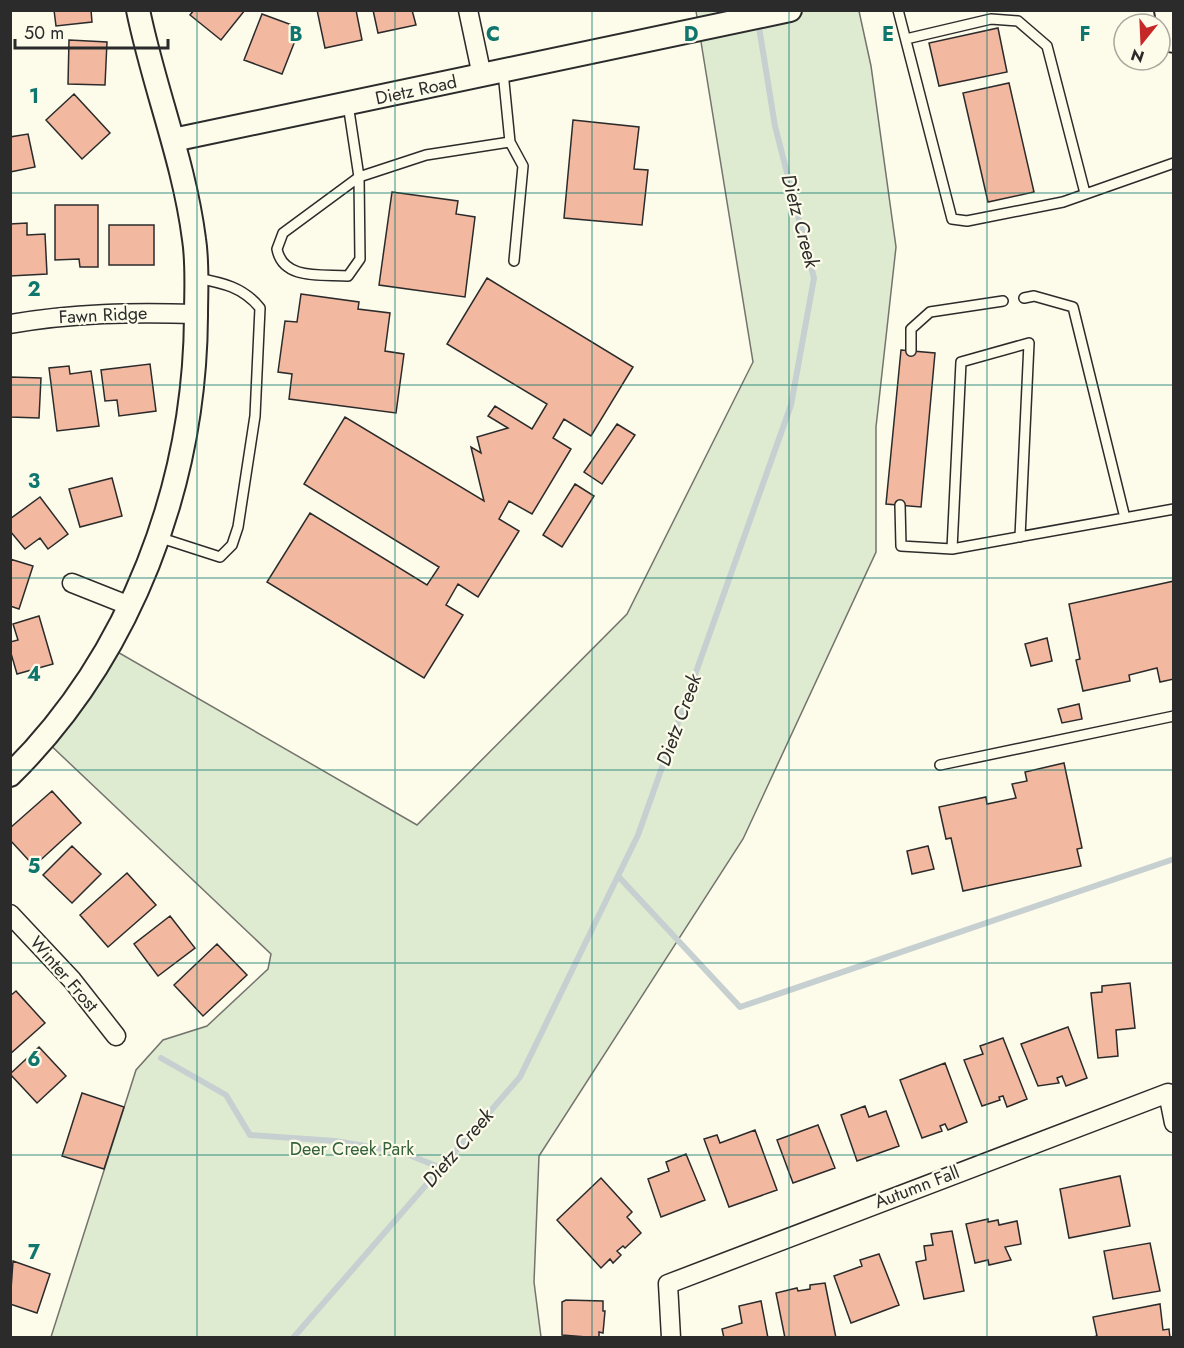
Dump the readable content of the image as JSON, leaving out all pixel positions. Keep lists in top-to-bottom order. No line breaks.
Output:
{"streets":{"street":["Dietz Road","Fawn Ridge","Winter Frost","Autumn Fall"]},"water":["Dietz Creek"],"parks":["Deer Creek Park"],"scale_bar":"50 m","north":"bottom","grid":{"columns":["B","C","D","E","F"],"rows":["1","2","3","4","5","6","7"]}}
